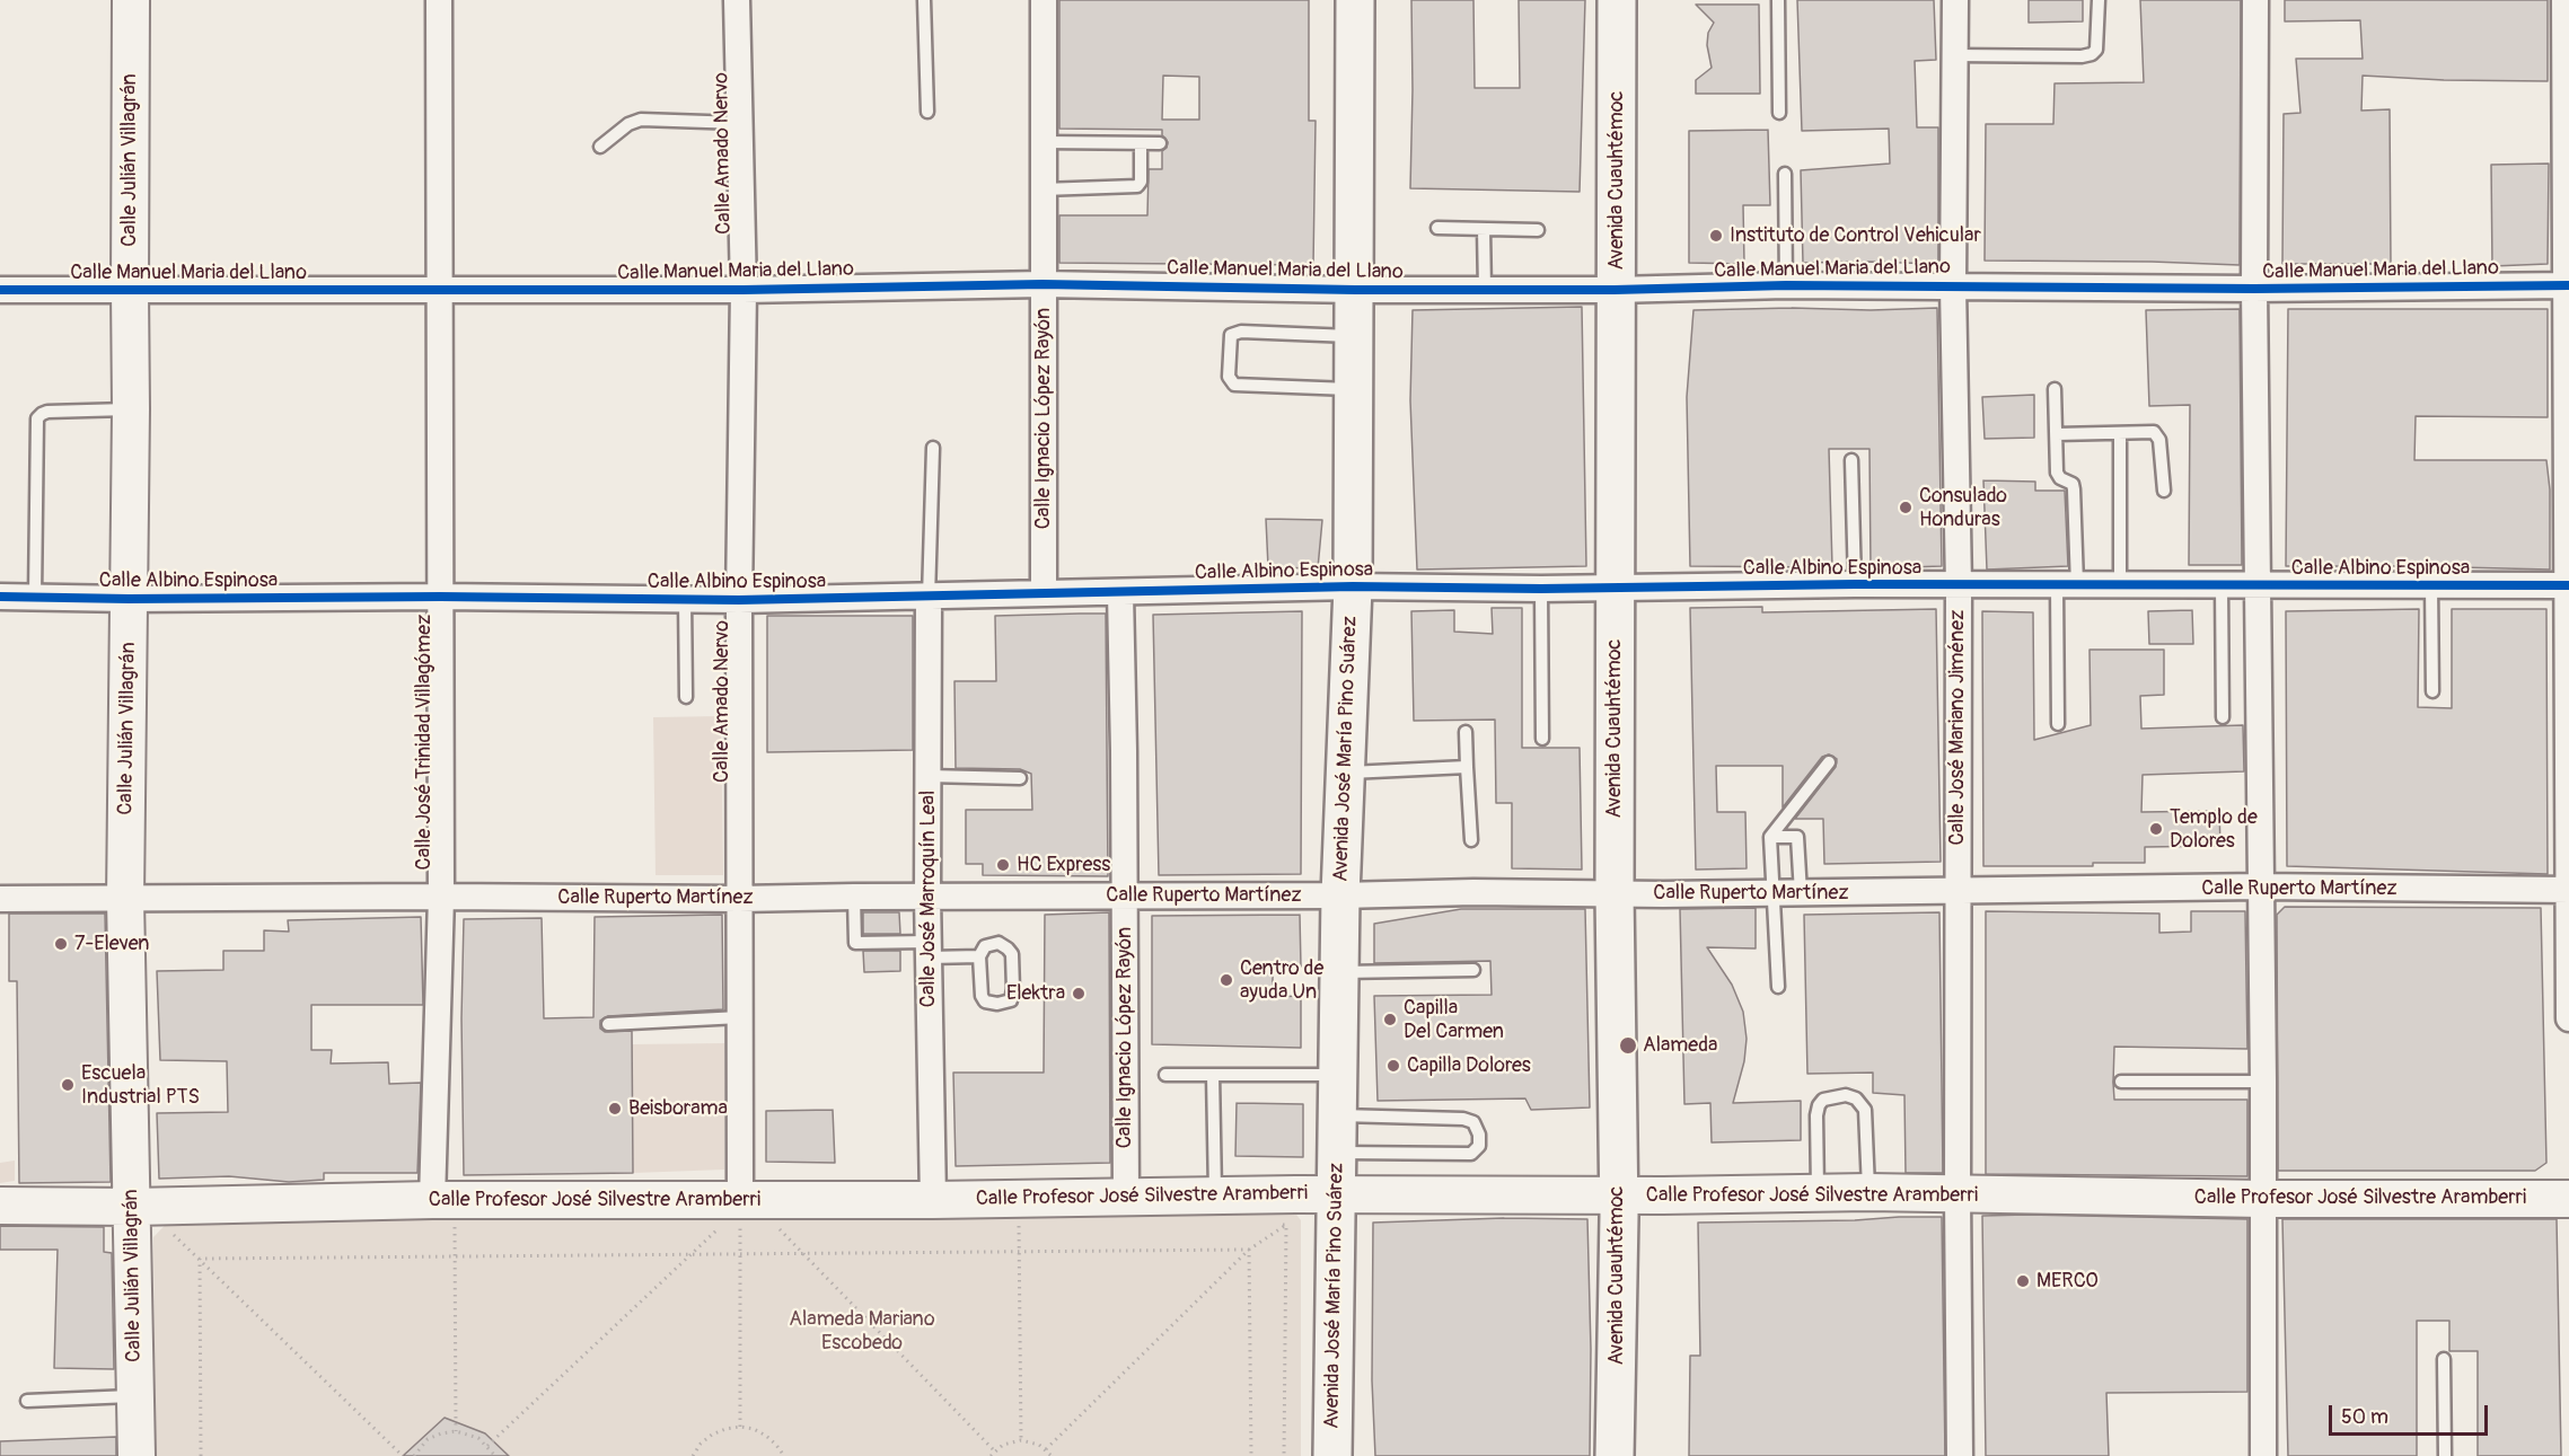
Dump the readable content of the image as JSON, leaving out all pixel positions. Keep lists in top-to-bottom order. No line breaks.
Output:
{"streets":{"highway":["Avenida Cuauhtémoc","Avenida José María Pino Suárez"],"main road":["Calle Julián Villagrán","Calle Profesor José Silvestre Aramberri"],"street":["Calle Amado Nervo","Calle Manuel Maria del Llano","Calle Ignacio López Rayón","Calle Albino Espinosa","Calle José Mariano Jiménez","Calle José Trinidad Villagómez","Calle Ruperto Martínez","Calle José Marroquín Leal"]},"crossings":[["Calle Amado Nervo","Calle Manuel Maria del Llano"],["Calle Amado Nervo","Calle Albino Espinosa"],["Calle Amado Nervo","Calle Ruperto Martínez"],["Calle Amado Nervo","Calle Profesor José Silvestre Aramberri"],["Calle Julián Villagrán","Calle Manuel Maria del Llano"],["Calle Julián Villagrán","Calle Albino Espinosa"],["Calle Julián Villagrán","Calle Ruperto Martínez"],["Calle Julián Villagrán","Calle Profesor José Silvestre Aramberri"],["Avenida Cuauhtémoc","Calle Manuel Maria del Llano"],["Avenida Cuauhtémoc","Calle Albino Espinosa"],["Avenida Cuauhtémoc","Calle Ruperto Martínez"],["Avenida Cuauhtémoc","Calle Profesor José Silvestre Aramberri"],["Calle Manuel Maria del Llano","Calle Ignacio López Rayón"],["Calle Manuel Maria del Llano","Calle José Mariano Jiménez"],["Calle Manuel Maria del Llano","Calle José Trinidad Villagómez"],["Calle Manuel Maria del Llano","Avenida José María Pino Suárez"],["Calle Ignacio López Rayón","Calle Albino Espinosa"],["Calle Ignacio López Rayón","Calle Ruperto Martínez"],["Calle Ignacio López Rayón","Calle Profesor José Silvestre Aramberri"],["Calle Albino Espinosa","Calle José Mariano Jiménez"],["Calle Albino Espinosa","Calle José Trinidad Villagómez"],["Calle Albino Espinosa","Avenida José María Pino Suárez"],["Calle Albino Espinosa","Calle José Marroquín Leal"],["Calle José Mariano Jiménez","Calle Ruperto Martínez"],["Calle José Mariano Jiménez","Calle Profesor José Silvestre Aramberri"],["Calle José Trinidad Villagómez","Calle Ruperto Martínez"],["Calle José Trinidad Villagómez","Calle Profesor José Silvestre Aramberri"],["Avenida José María Pino Suárez","Calle Ruperto Martínez"],["Avenida José María Pino Suárez","Calle Profesor José Silvestre Aramberri"],["Calle Ruperto Martínez","Calle José Marroquín Leal"],["Calle José Marroquín Leal","Calle Profesor José Silvestre Aramberri"]],"parks":["Alameda Mariano Escobedo"],"places":["Instituto de Control Vehicular","Consulado Honduras","Templo de Dolores","HC Express","7-Eleven","Centro de ayuda Un","Elektra","Capilla Del Carmen","Alameda","Capilla Dolores","Escuela Industrial PTS","Beisborama","MERCO"],"scale_bar":"50 m"}
